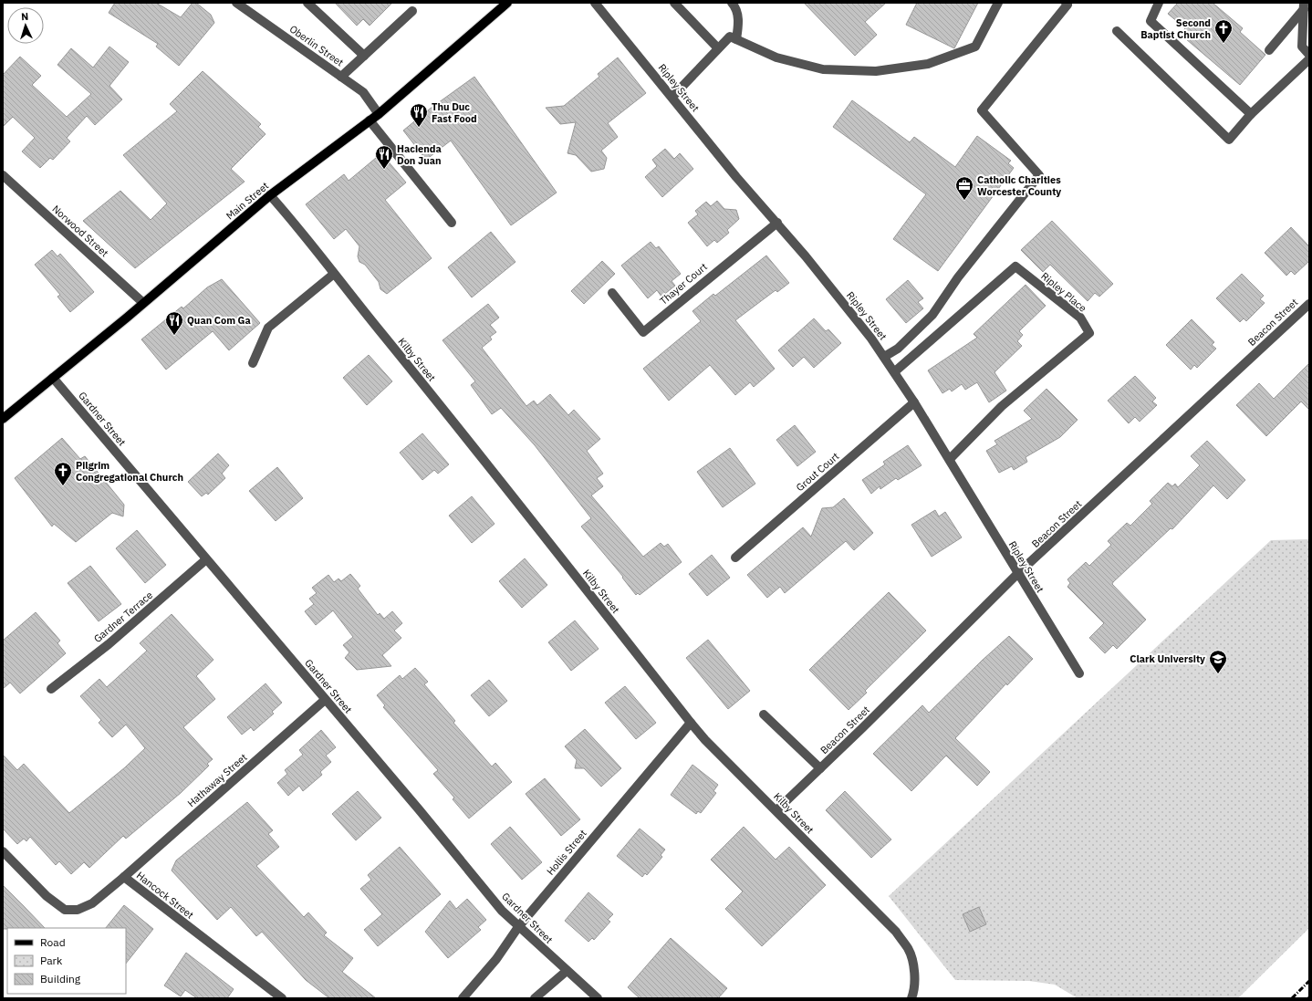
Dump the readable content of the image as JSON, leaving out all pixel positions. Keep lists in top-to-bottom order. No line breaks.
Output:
{"streets":{"main road":["Main Street"],"street":["Oberlin Street","Ripley Street","Norwood Street","Thayer Court","Ripley Place","Beacon Street","Kilby Street","Gardner Street","Grout Court","Gardner Terrace","Hathaway Street","Hollis Street","Hancock Street"]},"crossings":[["Oberlin Street","Main Street"],["Ripley Street","Thayer Court"],["Ripley Street","Ripley Place"],["Ripley Street","Beacon Street"],["Ripley Street","Grout Court"],["Main Street","Norwood Street"],["Main Street","Kilby Street"],["Main Street","Gardner Street"],["Beacon Street","Kilby Street"],["Kilby Street","Hollis Street"],["Gardner Street","Gardner Terrace"],["Gardner Street","Hathaway Street"],["Gardner Street","Hollis Street"],["Hathaway Street","Hancock Street"]],"places":{"church":["Second Baptist Church","Pilgrim Congregational Church"],"restaurant":["Thu Duc Fast Food","Hacienda Don Juan","Quan Com Ga"],"office":["Catholic Charities Worcester County"],"school or university":["Clark University"]},"legend":["Road","Park","Building"],"north":"top"}
